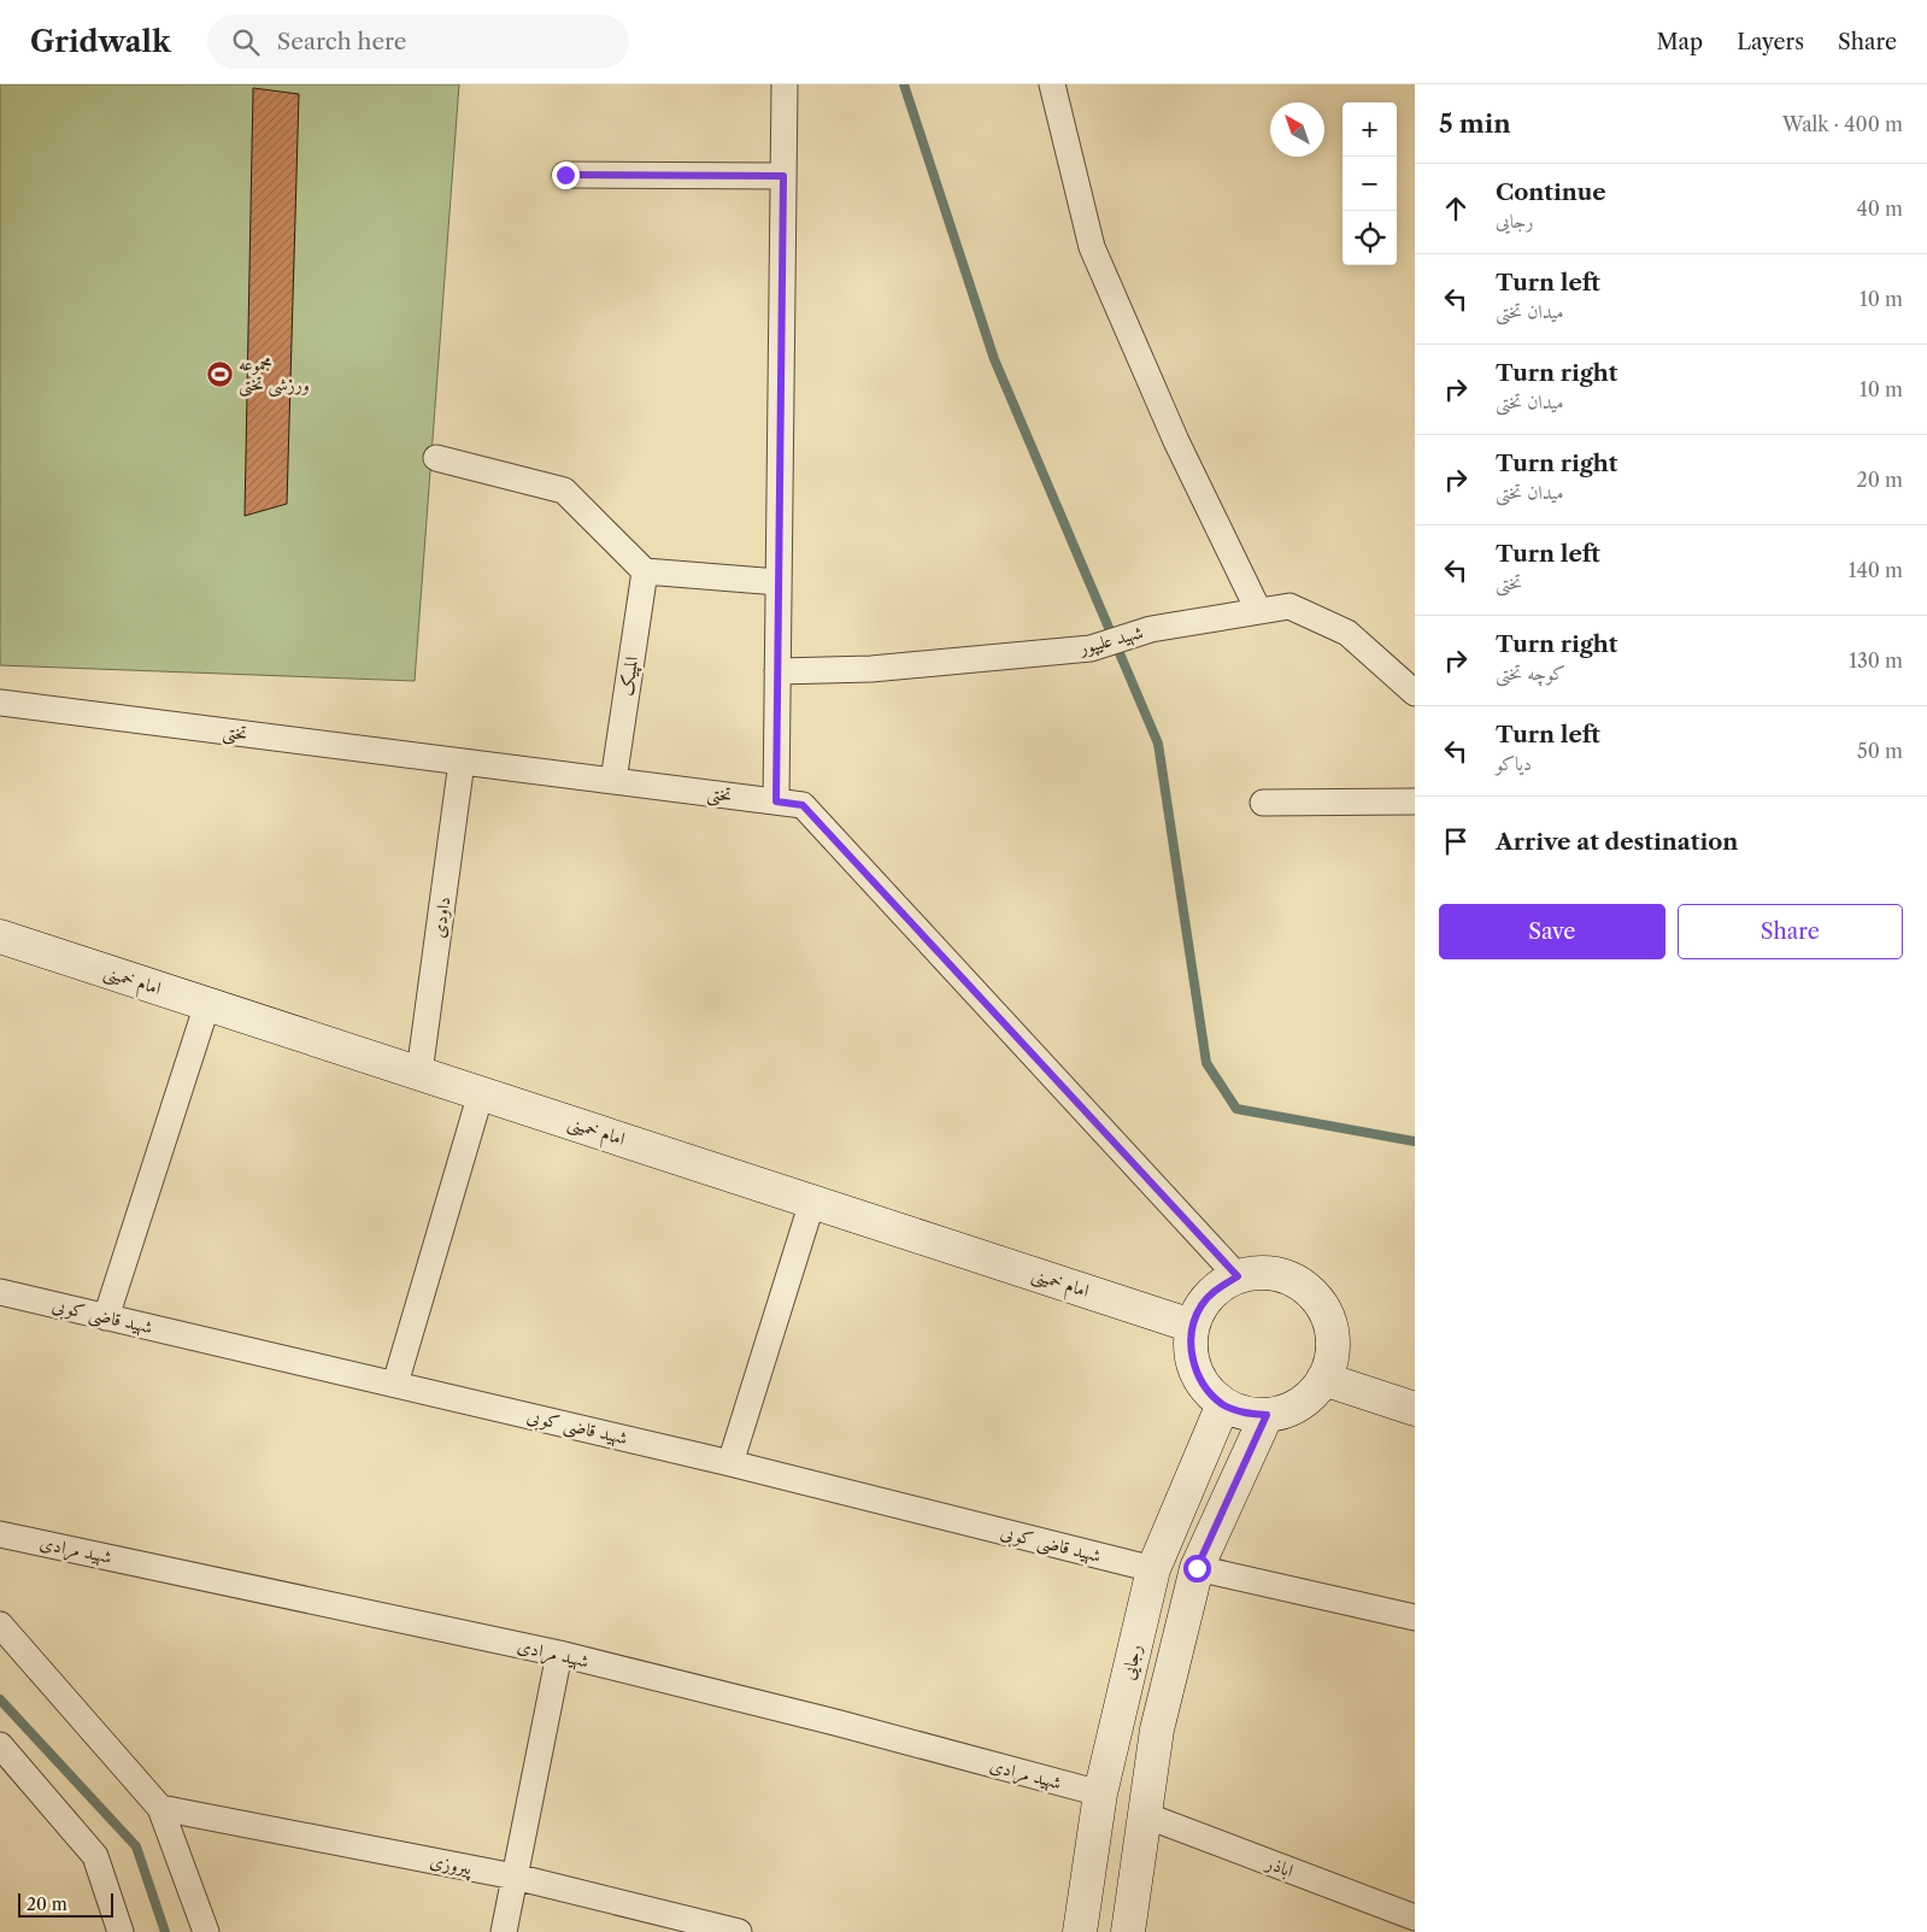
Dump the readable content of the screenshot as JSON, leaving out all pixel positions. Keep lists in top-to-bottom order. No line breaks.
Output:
{"streets":{"main road":["امام خمینی","رجایی"],"street":["شهید علیپور","المپیک","تختی","داودی","شهید قاضی کوبی","شهید مرادی","پیروزی","اباذر"]},"crossings":[["المپیک","تختی"],["تختی","داودی"],["تختی","امام خمینی"],["تختی","رجایی"],["داودی","امام خمینی"],["امام خمینی","رجایی"],["شهید قاضی کوبی","رجایی"],["شهید مرادی","رجایی"]],"places":{"sports":["مجموعه ورزشی تختی"]},"scale_bar":"20 m","north":"top left","page":{"header":"Gridwalk","search":"Search here","nav":["Map","Layers","Share"],"heading":["5 min","Walk · 400 m"],"map_buttons":["+","−"],"list":[["Continue","رجایی","40 m"],["Turn left","میدان تختی","10 m"],["Turn right","میدان تختی","10 m"],["Turn right","میدان تختی","20 m"],["Turn left","تختی","140 m"],["Turn right","کوچه تختی","130 m"],["Turn left","دیاکو","50 m"],"Arrive at destination"],"buttons":["Save","Share"],"scale":"20 m"}}
